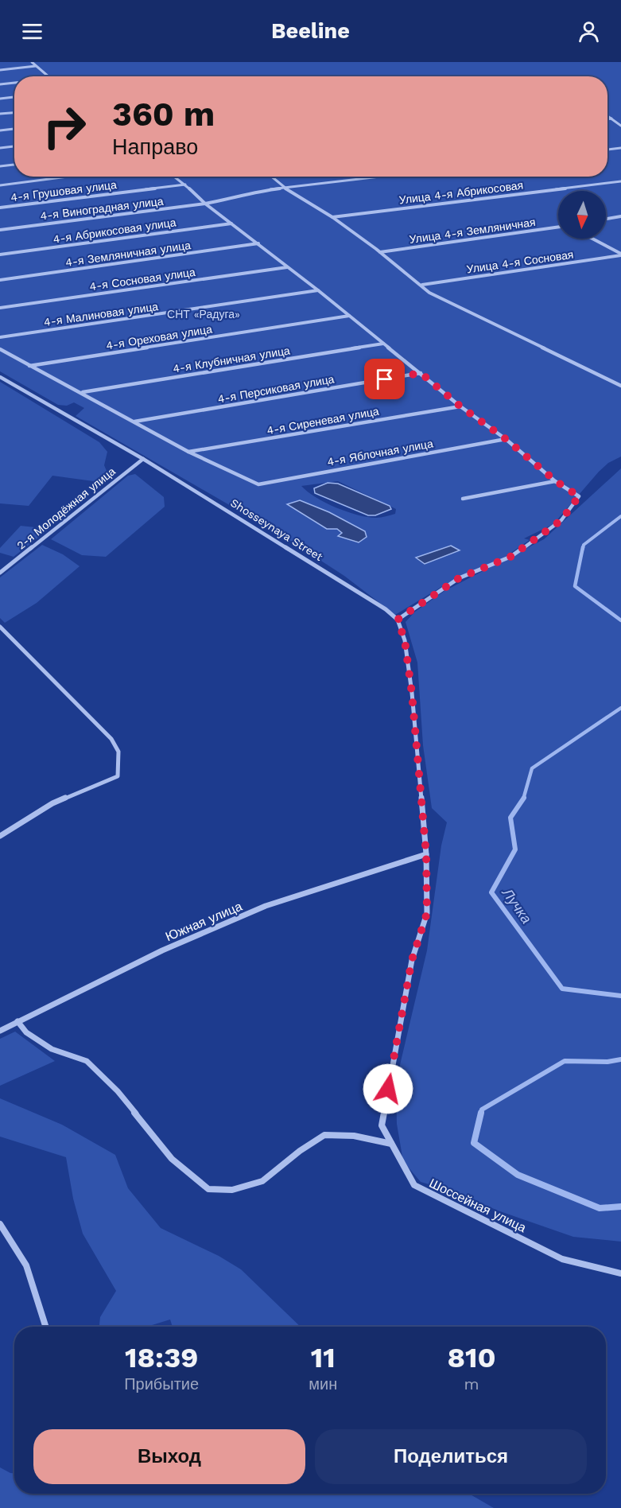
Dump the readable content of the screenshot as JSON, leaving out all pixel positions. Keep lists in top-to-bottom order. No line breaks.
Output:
{"streets":{"street":["4-я Грушовая улица","Улица 4-я Абрикосовая","4-я Виноградная улица","4-я Абрикосовая улица","Улица 4-я Земляничная","4-я Земляничная улица","Улица 4-я Сосновая","4-я Сосновая улица","4-я Малиновая улица","4-я Ореховая улица","4-я Клубничная улица","4-я Персиковая улица","4-я Сиреневая улица","4-я Яблочная улица","2-я Молодёжная улица","Shosseynaya Street","Южная улица","Шоссейная улица"]},"crossings":[["4-я Сиреневая улица","4-я Яблочная улица"],["2-я Молодёжная улица","Shosseynaya Street"],["Shosseynaya Street","Шоссейная улица"],["Южная улица","Шоссейная улица"]],"water":["Лучка"],"parks":["СНТ «Радуга»"],"north":"bottom","page":{"header":"Beeline","turn":["360 m","Направо"],"eta":["18:39","Прибытие","11","мин","810","m"],"buttons":["Выход","Поделиться"]}}
